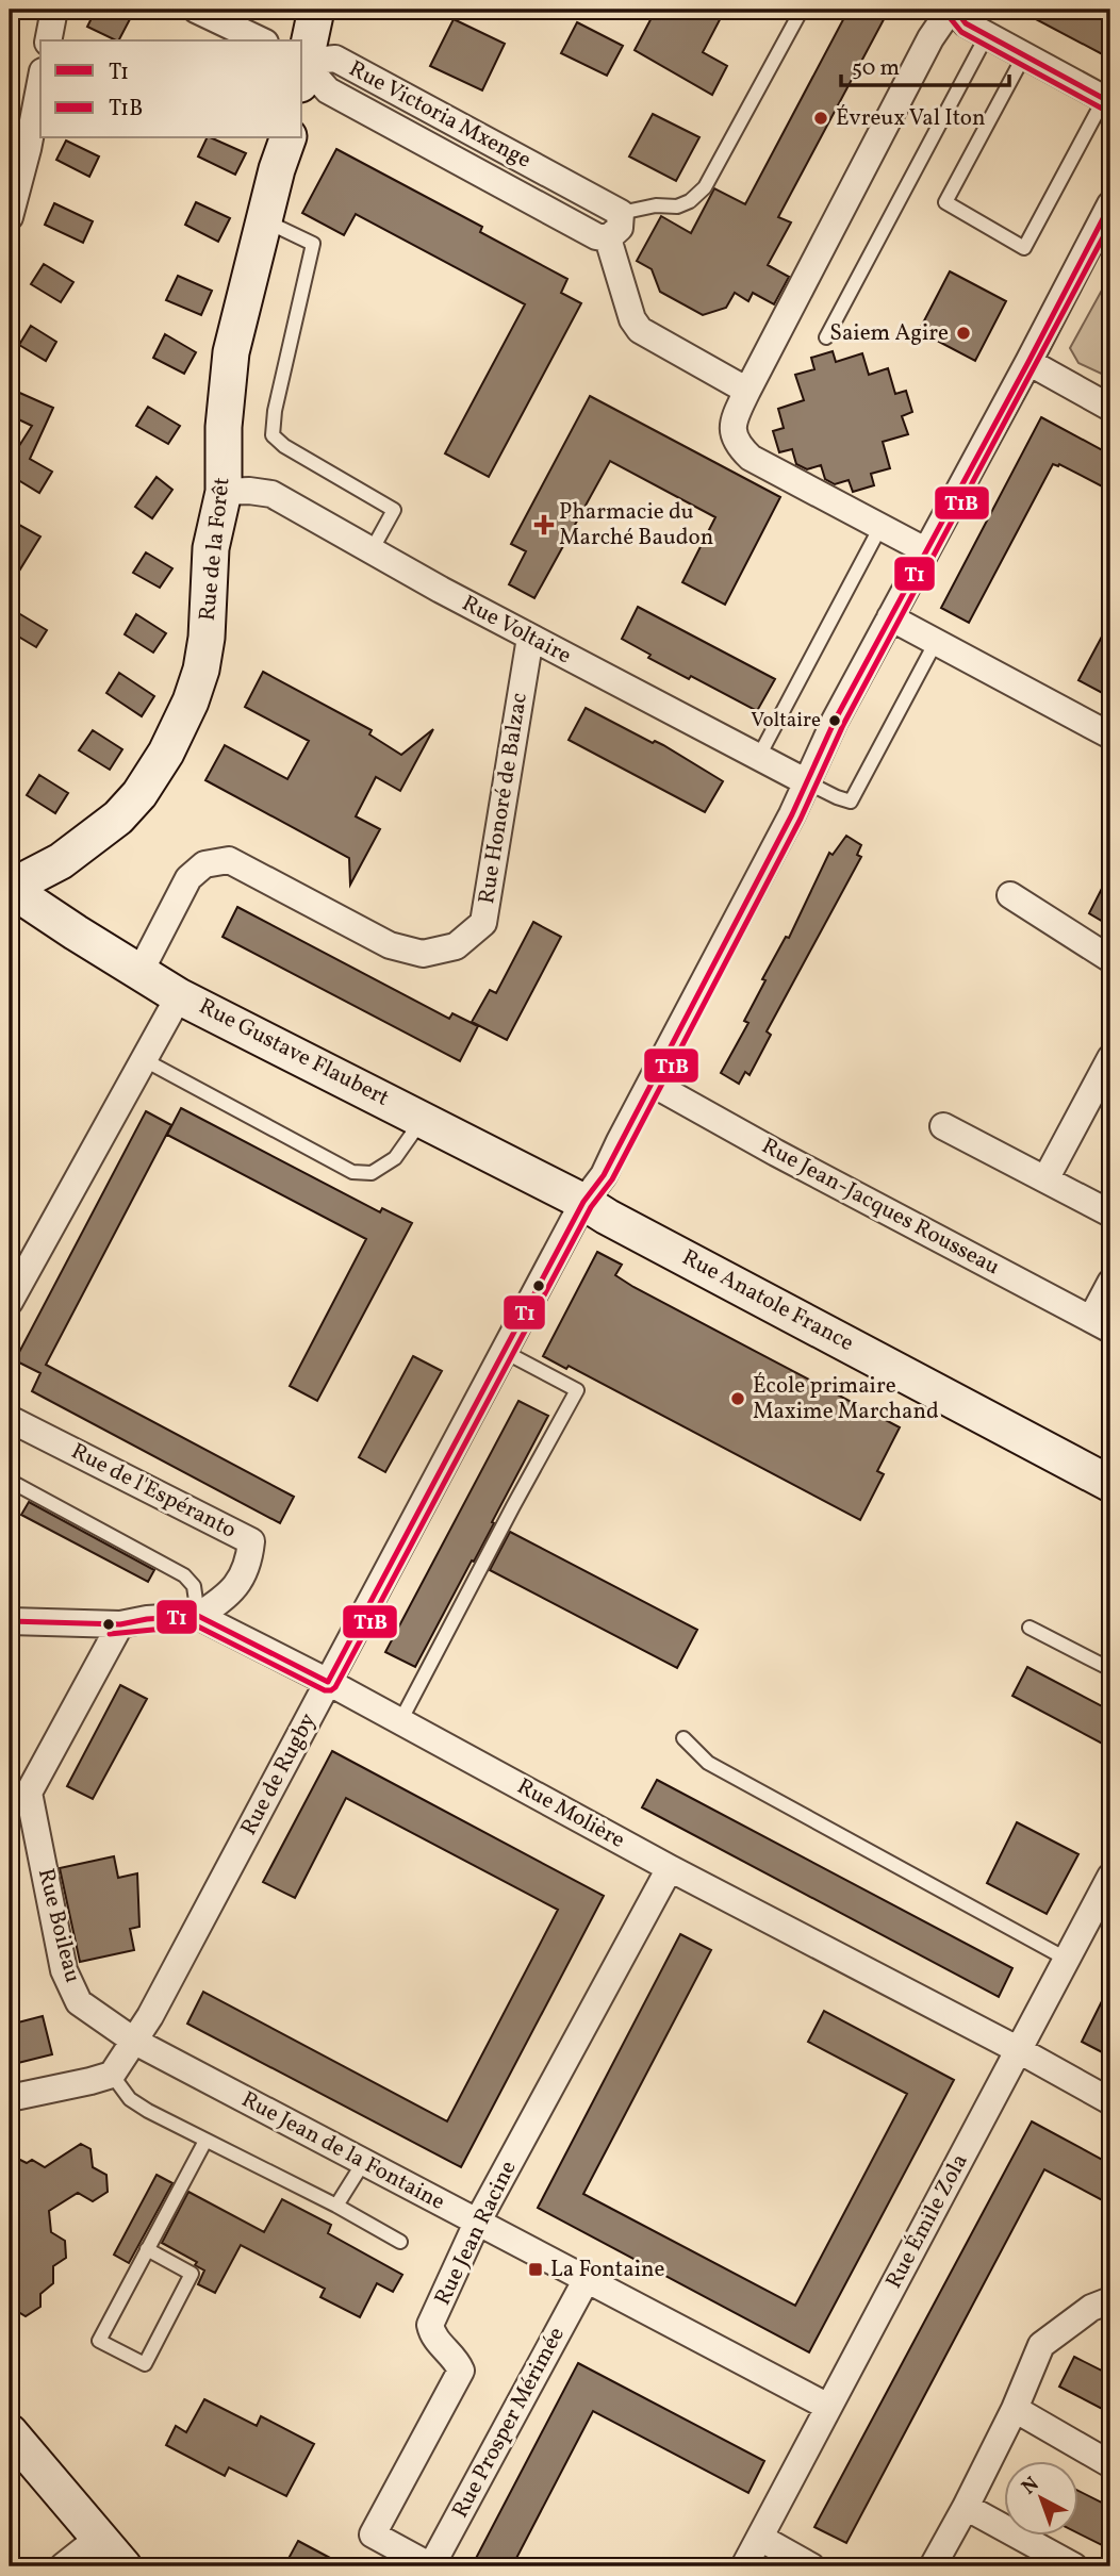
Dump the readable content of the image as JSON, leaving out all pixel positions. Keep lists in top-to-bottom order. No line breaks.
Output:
{"streets":{"street":["Rue Victoria Mxenge","Rue de la Forêt","Rue Voltaire","Rue Honoré de Balzac","Rue Gustave Flaubert","Rue Jean-Jacques Rousseau","Rue Anatole France","Rue de l'Espéranto","Rue de Rugby","Rue Molière","Rue Boileau","Rue Jean de la Fontaine","Rue Émile Zola","Rue Jean Racine","Rue Prosper Mérimée"]},"crossings":[["Rue de la Forêt","Rue Voltaire"],["Rue de la Forêt","Rue Gustave Flaubert"],["Rue Voltaire","Rue Honoré de Balzac"],["Rue Voltaire","Rue de Rugby"],["Rue Honoré de Balzac","Rue Gustave Flaubert"],["Rue Gustave Flaubert","Rue Anatole France"],["Rue Gustave Flaubert","Rue de Rugby"],["Rue Jean-Jacques Rousseau","Rue de Rugby"],["Rue Anatole France","Rue de Rugby"],["Rue de l'Espéranto","Rue Molière"],["Rue de Rugby","Rue Molière"],["Rue de Rugby","Rue Boileau"],["Rue de Rugby","Rue Jean de la Fontaine"],["Rue Molière","Rue Émile Zola"],["Rue Molière","Rue Jean Racine"],["Rue Boileau","Rue Jean de la Fontaine"],["Rue Jean de la Fontaine","Rue Émile Zola"],["Rue Jean de la Fontaine","Rue Jean Racine"],["Rue Jean de la Fontaine","Rue Prosper Mérimée"],["Rue Jean Racine","Rue Prosper Mérimée"]],"places":{"other":["Évreux Val Iton","Saiem Agire","Voltaire","École primaire Maxime Marchand"],"health":["Pharmacie du Marché Baudon"],"transit":["La Fontaine"]},"lines":["transit line T1","transit line T1B"],"legend":["T1","T1B"],"scale_bar":"50 m","north":"top left"}
